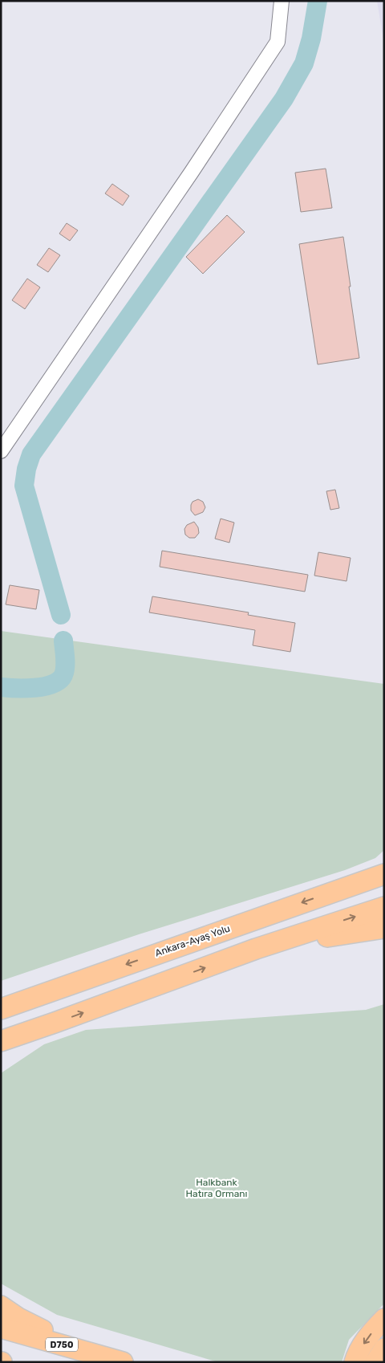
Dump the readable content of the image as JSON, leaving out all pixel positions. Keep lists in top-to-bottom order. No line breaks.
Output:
{"streets":{"highway":["Ankara-Ayaş Yolu","D750"]},"parks":["Halkbank Hatıra Ormanı"]}
